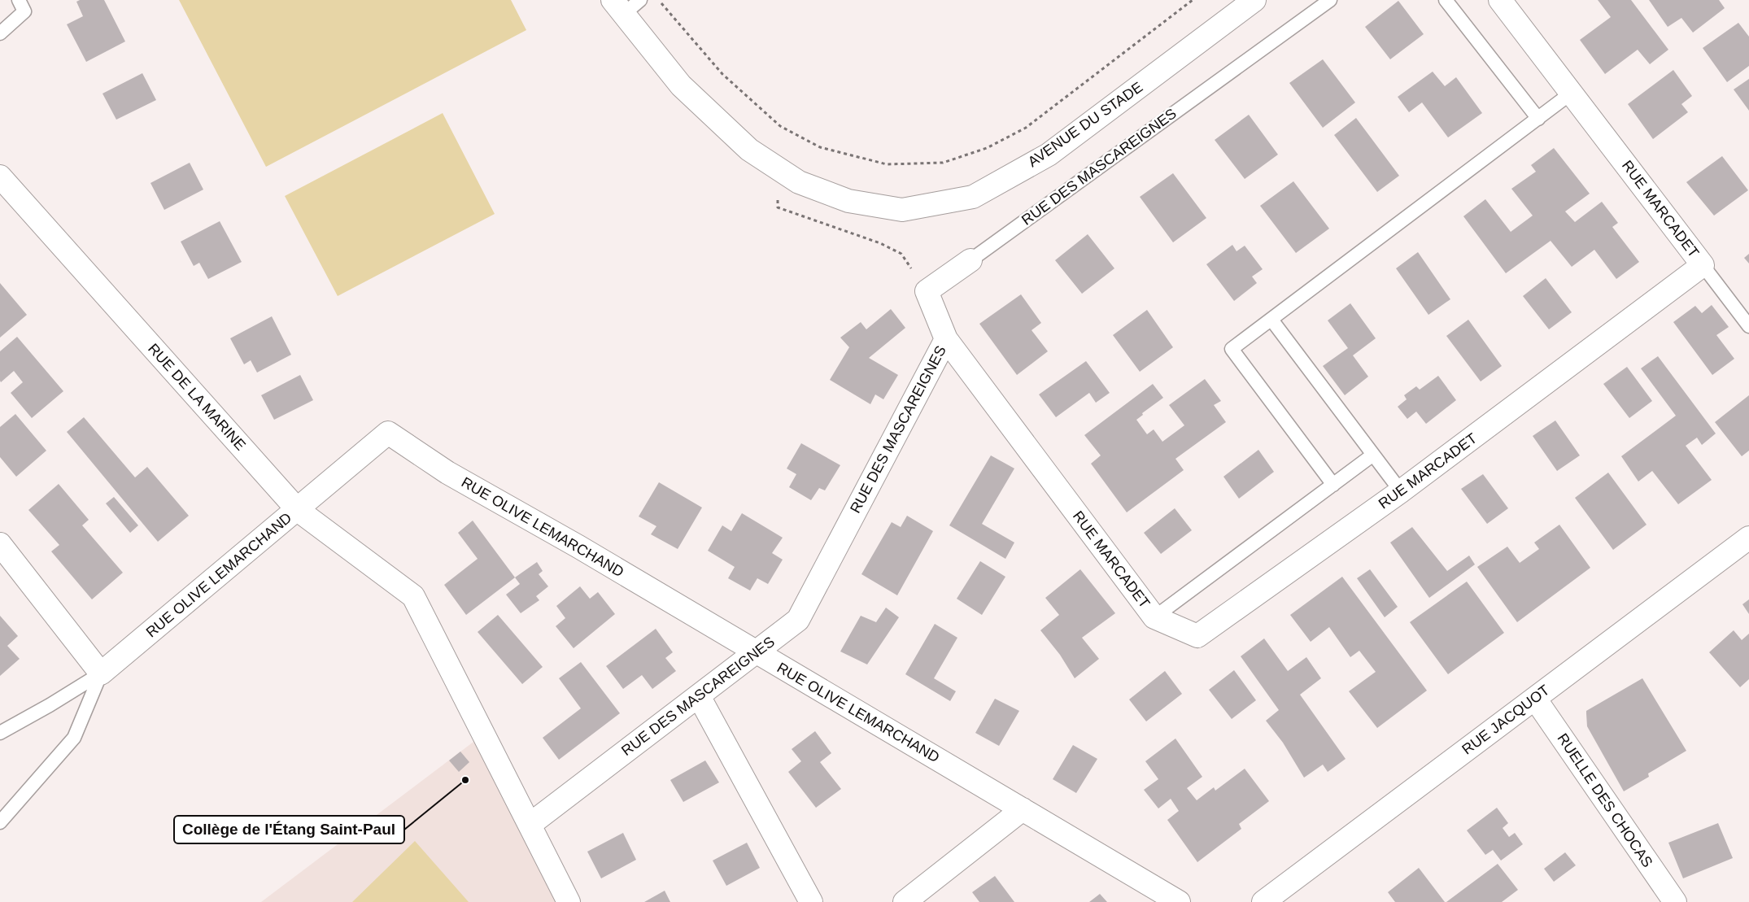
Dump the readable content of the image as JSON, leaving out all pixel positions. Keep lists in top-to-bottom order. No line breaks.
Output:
{"streets":{"street":["AVENUE DU STADE","RUE DES MASCAREIGNES","RUE MARCADET","RUE DE LA MARINE","RUE OLIVE LEMARCHAND","RUE JACQUOT","RUELLE DES CHOCAS"]},"crossings":[["RUE DES MASCAREIGNES","RUE MARCADET"],["RUE DES MASCAREIGNES","RUE DE LA MARINE"],["RUE DES MASCAREIGNES","RUE OLIVE LEMARCHAND"],["RUE DE LA MARINE","RUE OLIVE LEMARCHAND"],["RUE JACQUOT","RUELLE DES CHOCAS"]],"places":["Collège de l'Étang Saint-Paul"]}
